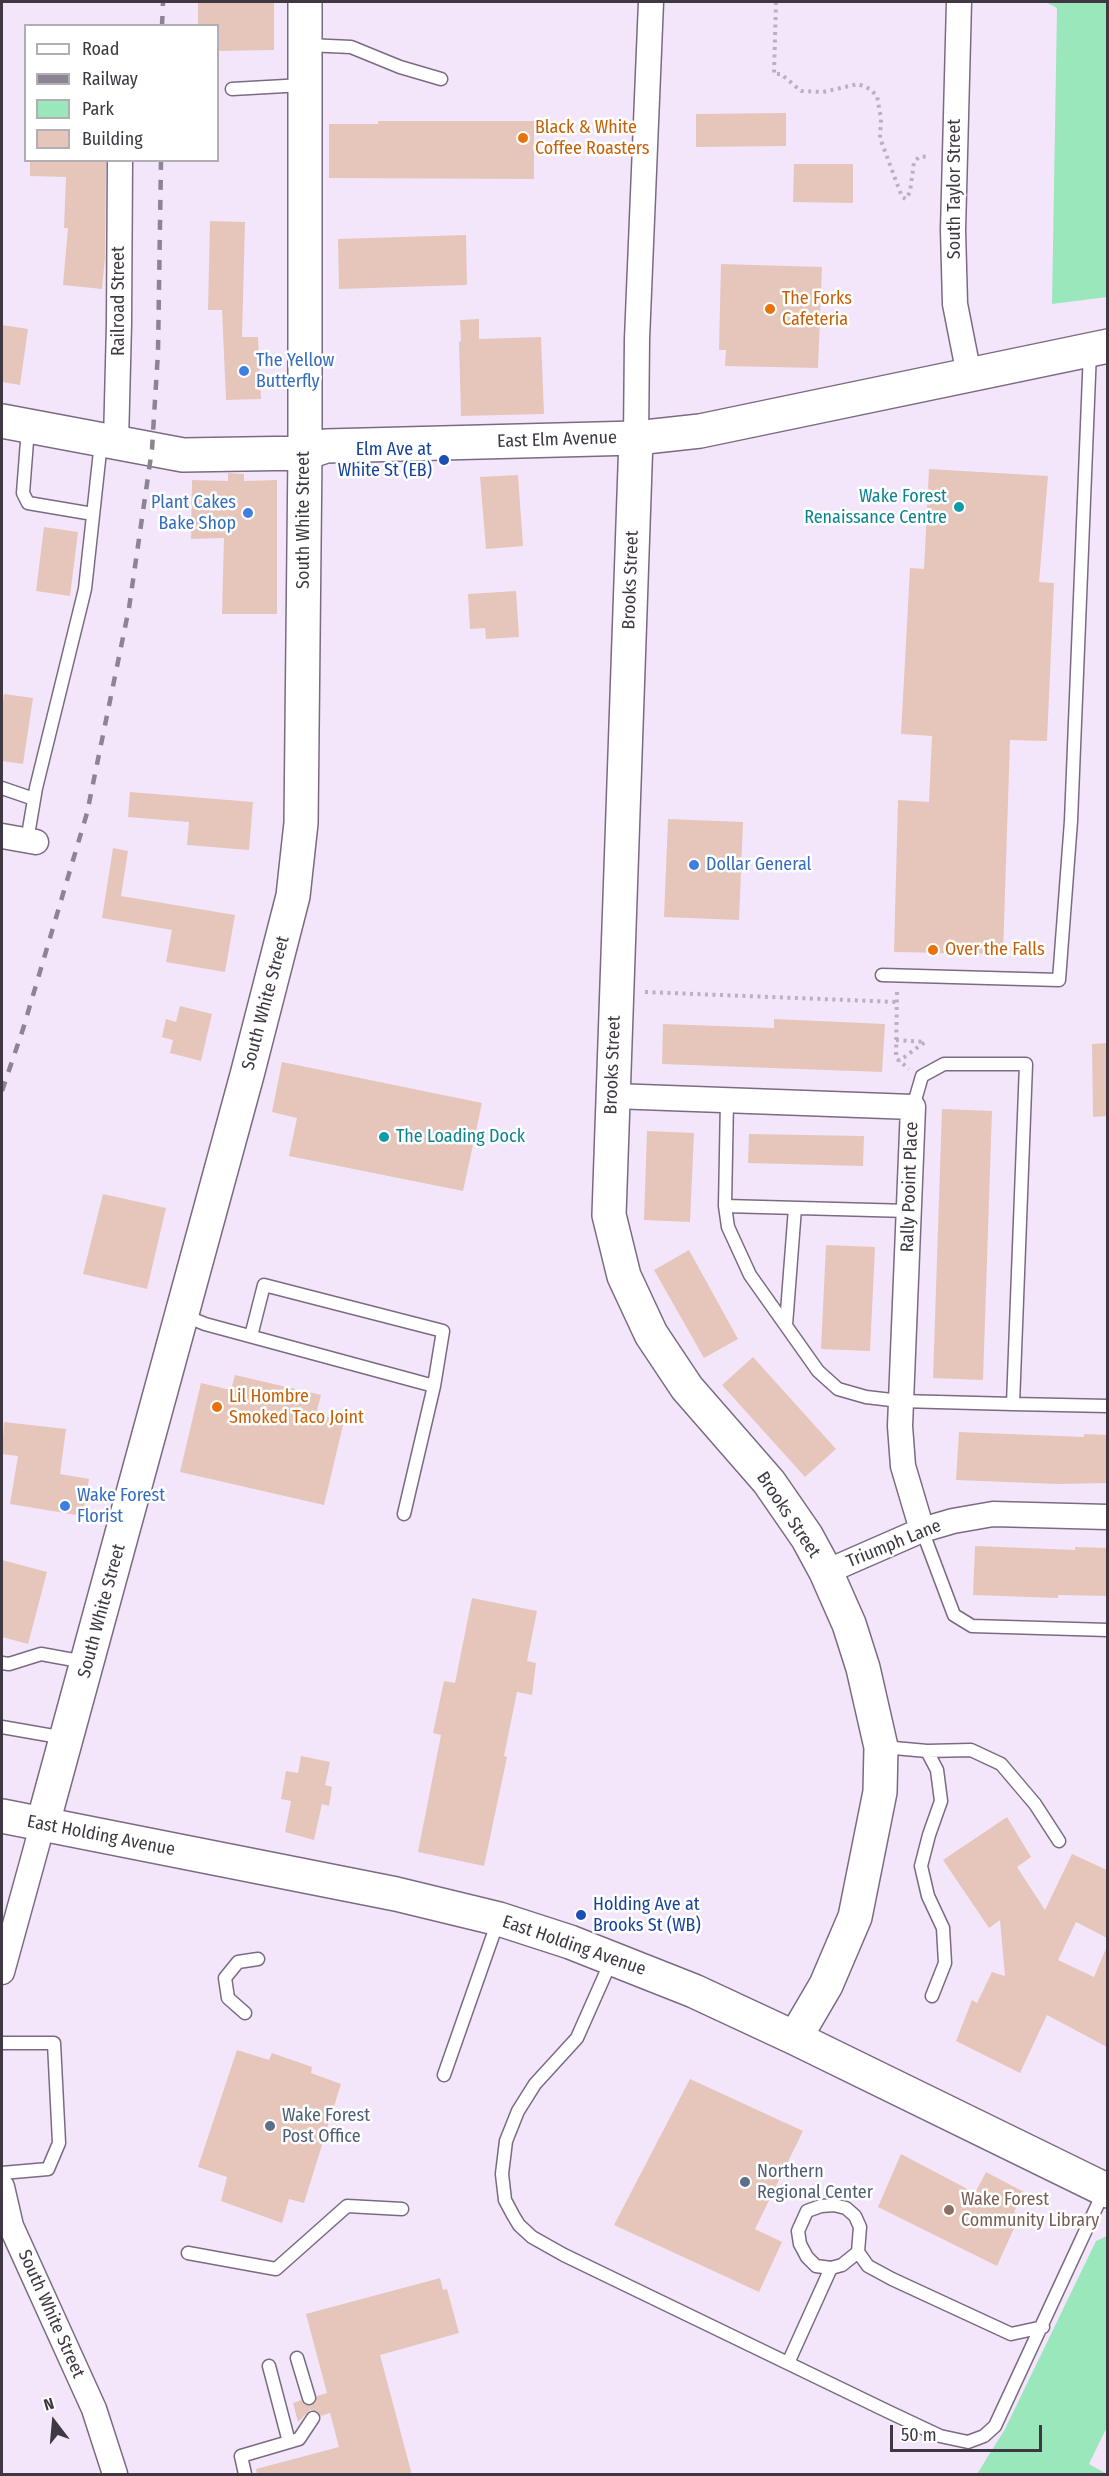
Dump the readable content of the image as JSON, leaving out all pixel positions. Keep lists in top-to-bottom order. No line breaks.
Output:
{"streets":{"street":["South Taylor Street","Railroad Street","East Elm Avenue","South White Street","Brooks Street","Rally Pooint Place","Triumph Lane","East Holding Avenue"]},"crossings":[["South Taylor Street","East Elm Avenue"],["Railroad Street","East Elm Avenue"],["East Elm Avenue","South White Street"],["East Elm Avenue","Brooks Street"],["South White Street","East Holding Avenue"],["Brooks Street","Rally Pooint Place"],["Brooks Street","Triumph Lane"],["Brooks Street","East Holding Avenue"],["Rally Pooint Place","Triumph Lane"]],"places":["Black & White Coffee Roasters","The Forks Cafeteria","The Yellow Butterfly","Elm Ave at White St (EB)","Wake Forest Renaissance Centre","Plant Cakes Bake Shop","Dollar General","Over the Falls","The Loading Dock","Lil Hombre Smoked Taco Joint","Wake Forest Florist","Holding Ave at Brooks St (WB)","Wake Forest Post Office","Northern Regional Center","Wake Forest Community Library"],"legend":["Road","Railway","Park","Building"],"scale_bar":"50 m","north":"top"}
